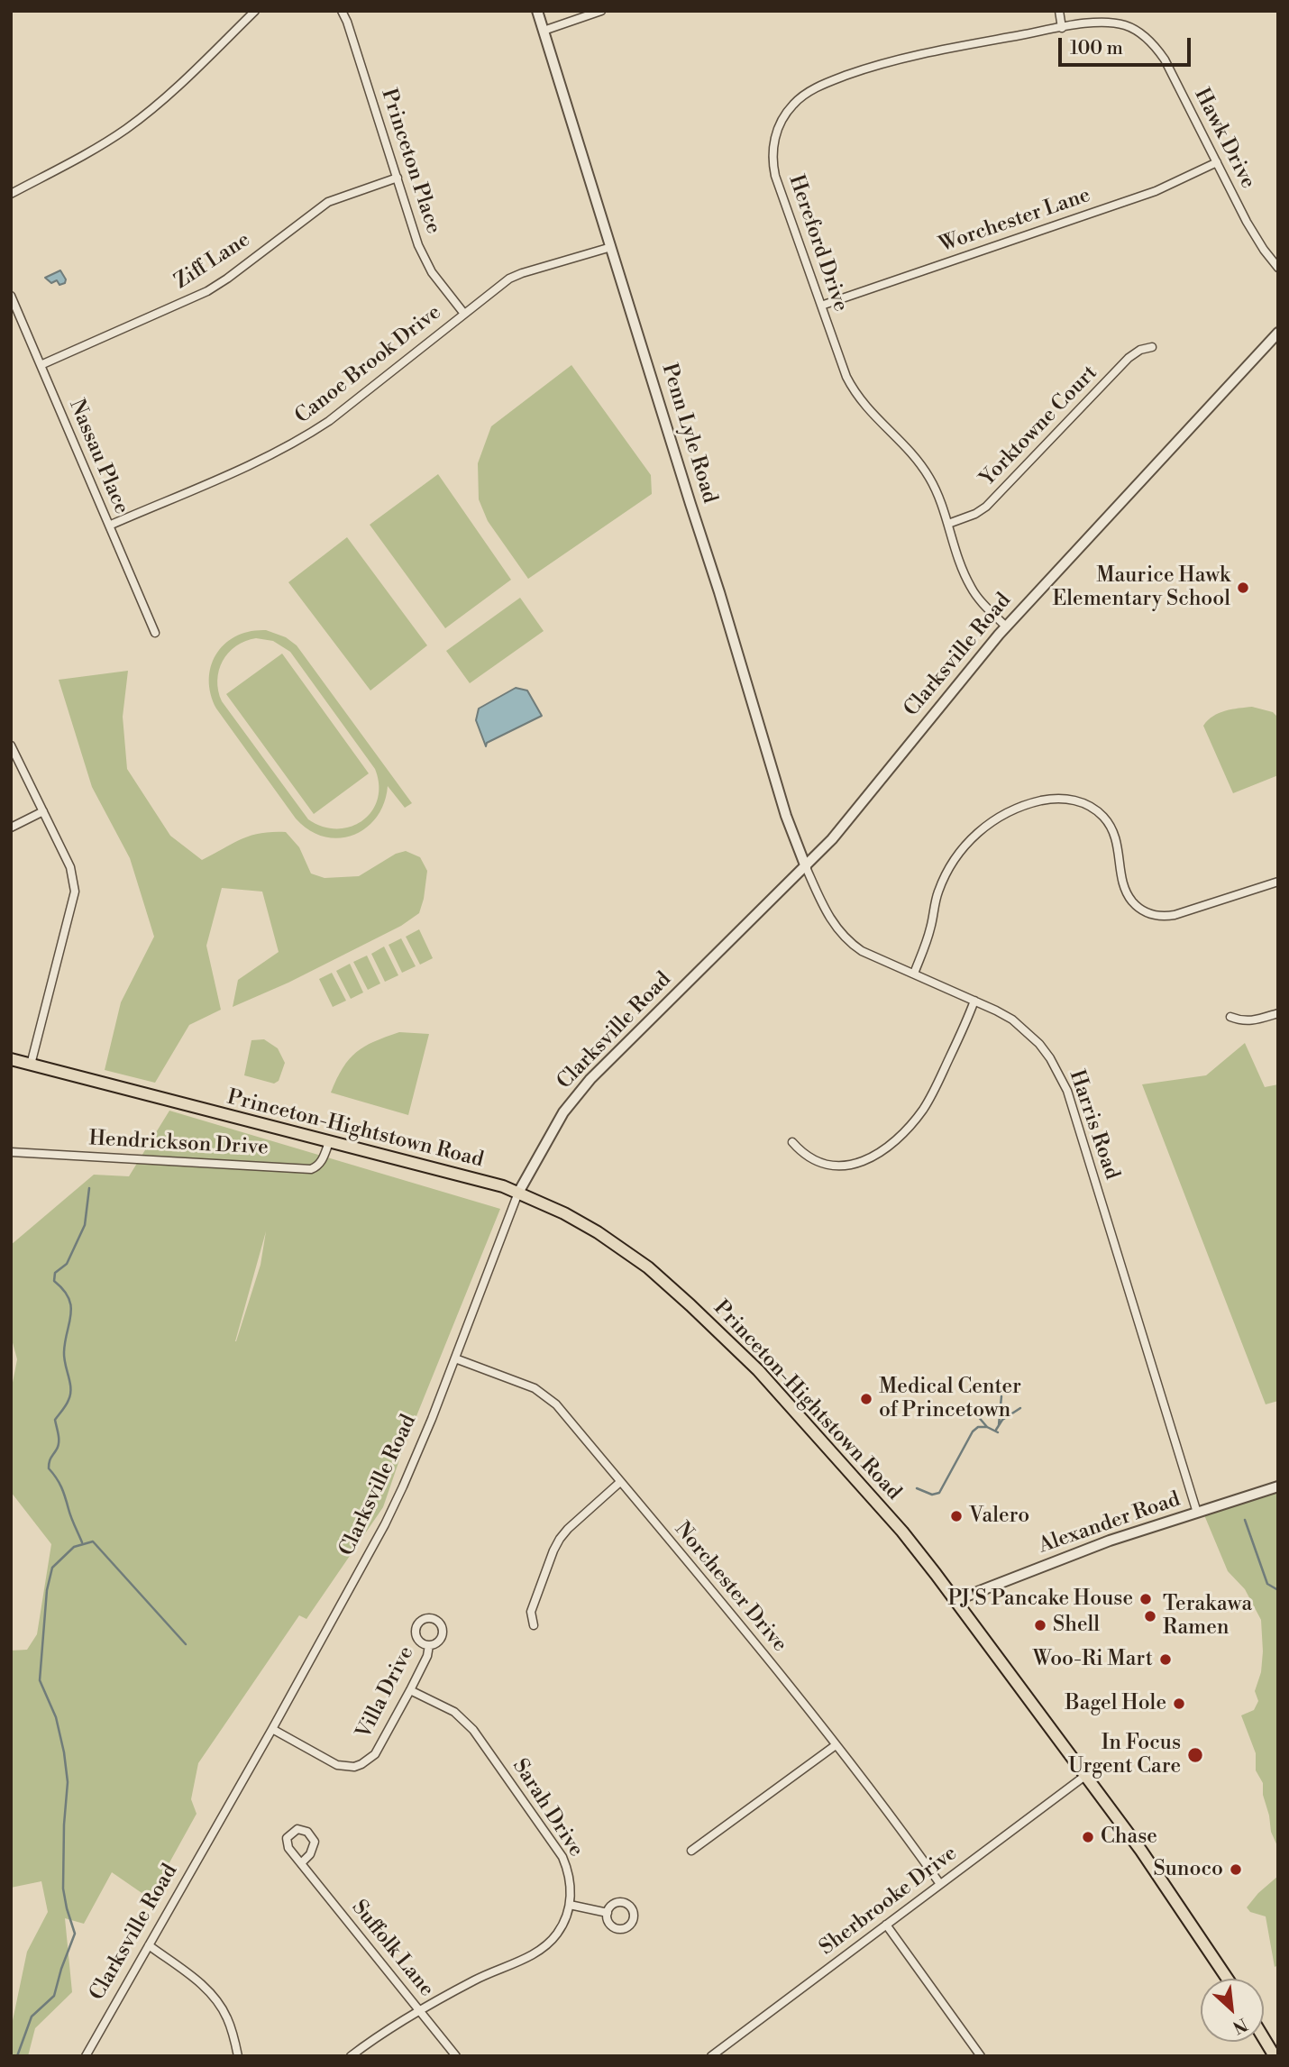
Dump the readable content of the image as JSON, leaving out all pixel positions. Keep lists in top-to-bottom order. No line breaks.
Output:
{"streets":{"main road":["Princeton-Hightstown Road"],"street":["Hawk Drive","Princeton Place","Worchester Lane","Hereford Drive","Ziff Lane","Canoe Brook Drive","Yorktowne Court","Penn Lyle Road","Nassau Place","Clarksville Road","Harris Road","Hendrickson Drive","Alexander Road","Norchester Drive","Villa Drive","Sarah Drive","Sherbrooke Drive","Suffolk Lane"]},"crossings":[["Hawk Drive","Worchester Lane"],["Hawk Drive","Hereford Drive"],["Princeton Place","Ziff Lane"],["Princeton Place","Canoe Brook Drive"],["Worchester Lane","Hereford Drive"],["Hereford Drive","Yorktowne Court"],["Hereford Drive","Clarksville Road"],["Ziff Lane","Nassau Place"],["Canoe Brook Drive","Penn Lyle Road"],["Canoe Brook Drive","Nassau Place"],["Penn Lyle Road","Clarksville Road"],["Penn Lyle Road","Harris Road"],["Clarksville Road","Harris Road"],["Clarksville Road","Princeton-Hightstown Road"],["Clarksville Road","Norchester Drive"],["Clarksville Road","Villa Drive"],["Harris Road","Alexander Road"],["Princeton-Hightstown Road","Hendrickson Drive"],["Princeton-Hightstown Road","Alexander Road"],["Princeton-Hightstown Road","Sherbrooke Drive"],["Norchester Drive","Sherbrooke Drive"],["Villa Drive","Sarah Drive"],["Sarah Drive","Suffolk Lane"]],"places":["Maurice Hawk Elementary School","Medical Center of Princetown","Valero","PJ'S Pancake House","Terakawa Ramen","Shell","Woo-Ri Mart","Bagel Hole","In Focus Urgent Care","Chase","Sunoco"],"scale_bar":"100 m","north":"bottom right"}
